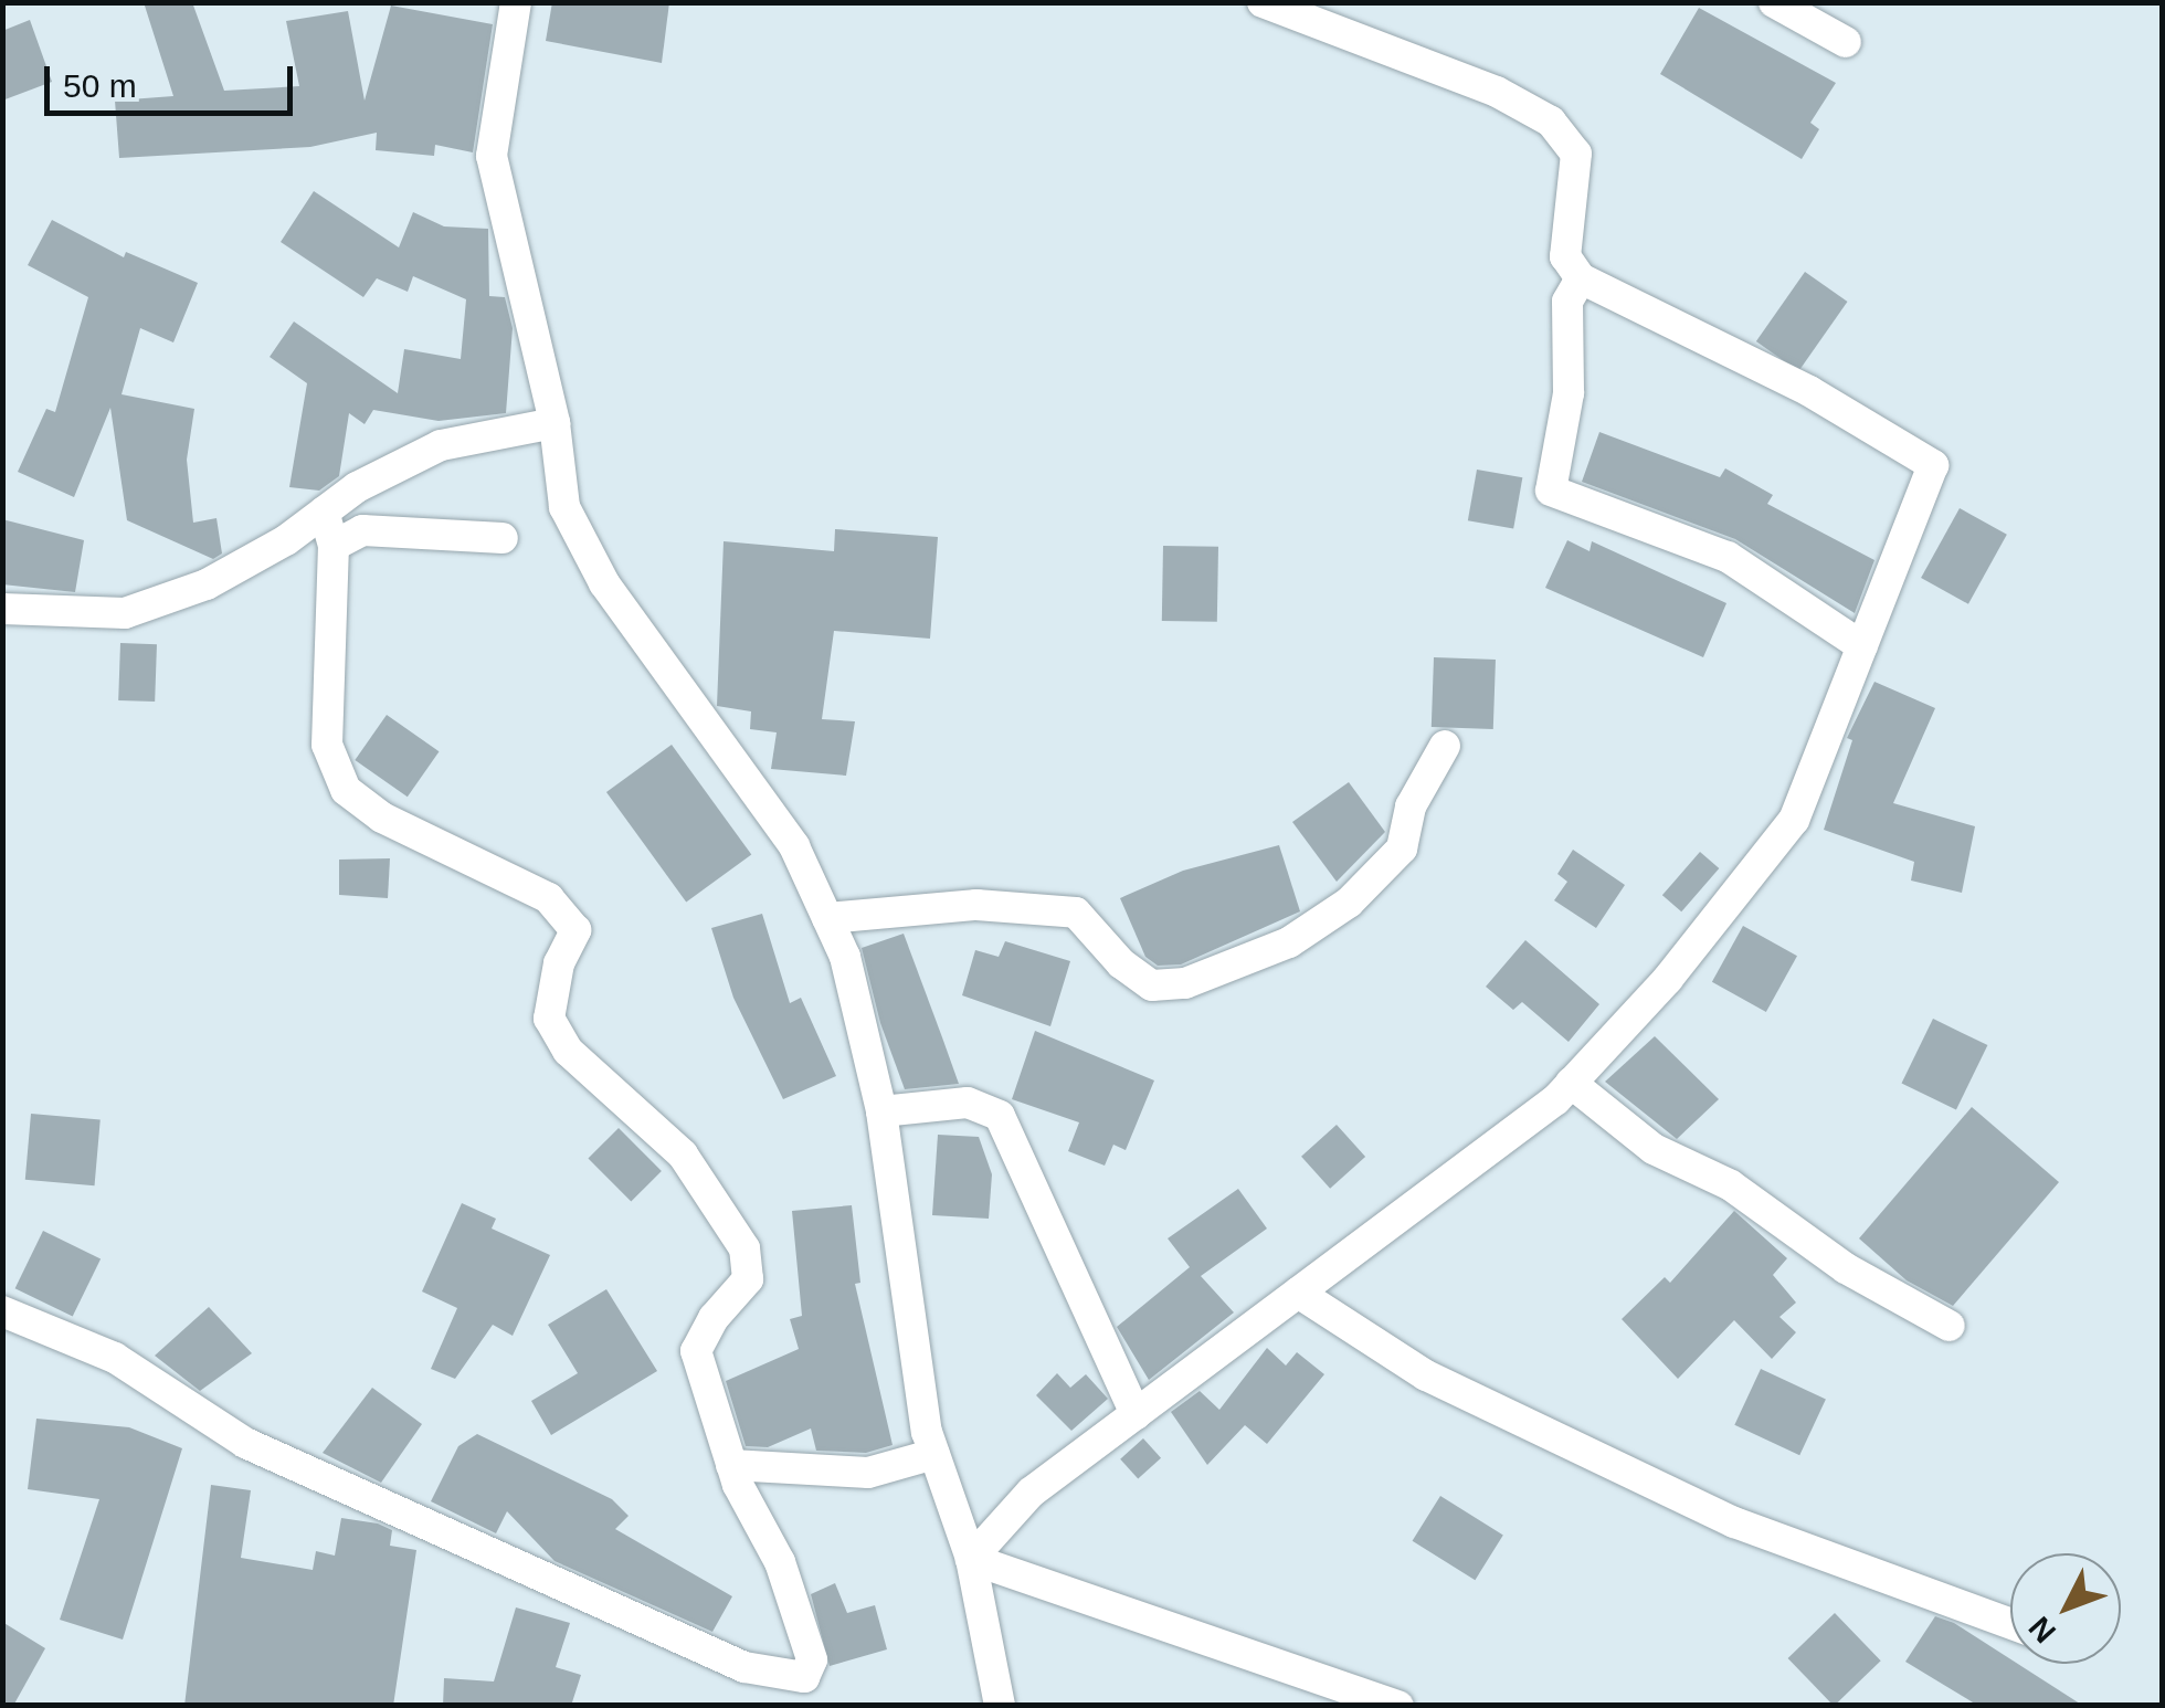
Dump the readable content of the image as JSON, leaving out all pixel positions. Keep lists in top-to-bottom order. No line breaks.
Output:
{"scale_bar":"50 m","north":"bottom left"}
